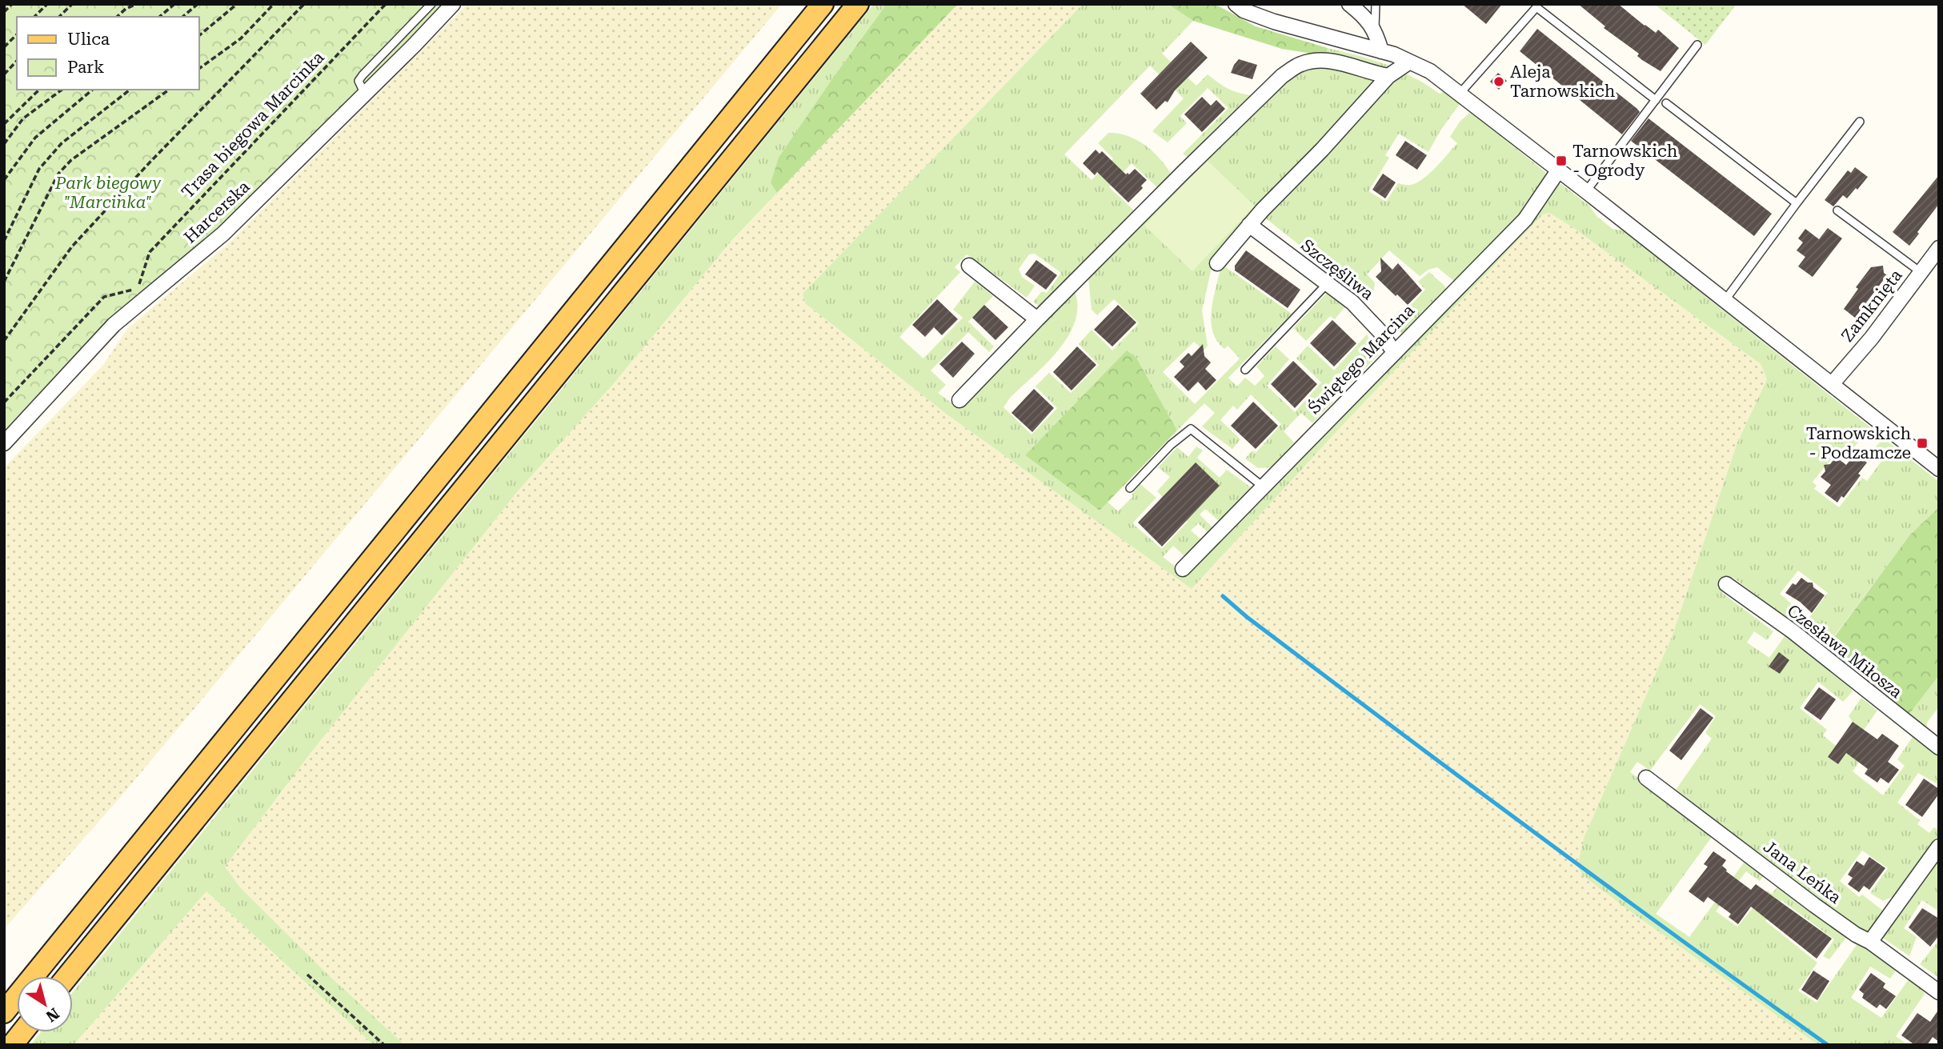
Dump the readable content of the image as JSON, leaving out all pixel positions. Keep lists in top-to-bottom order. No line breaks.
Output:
{"streets":{"street":["Harcerska","Szczęśliwa","Zamknięta","Świętego Marcina","Czesława Miłosza","Jana Leńka"],"path":["Trasa biegowa Marcinka"]},"crossings":[["Szczęśliwa","Świętego Marcina"]],"parks":["Park biegowy \"Marcinka\""],"places":{"other":["Aleja Tarnowskich"],"transit":["Tarnowskich - Ogrody","Tarnowskich - Podzamcze"]},"legend":["Ulica","Park"],"north":"bottom right"}
